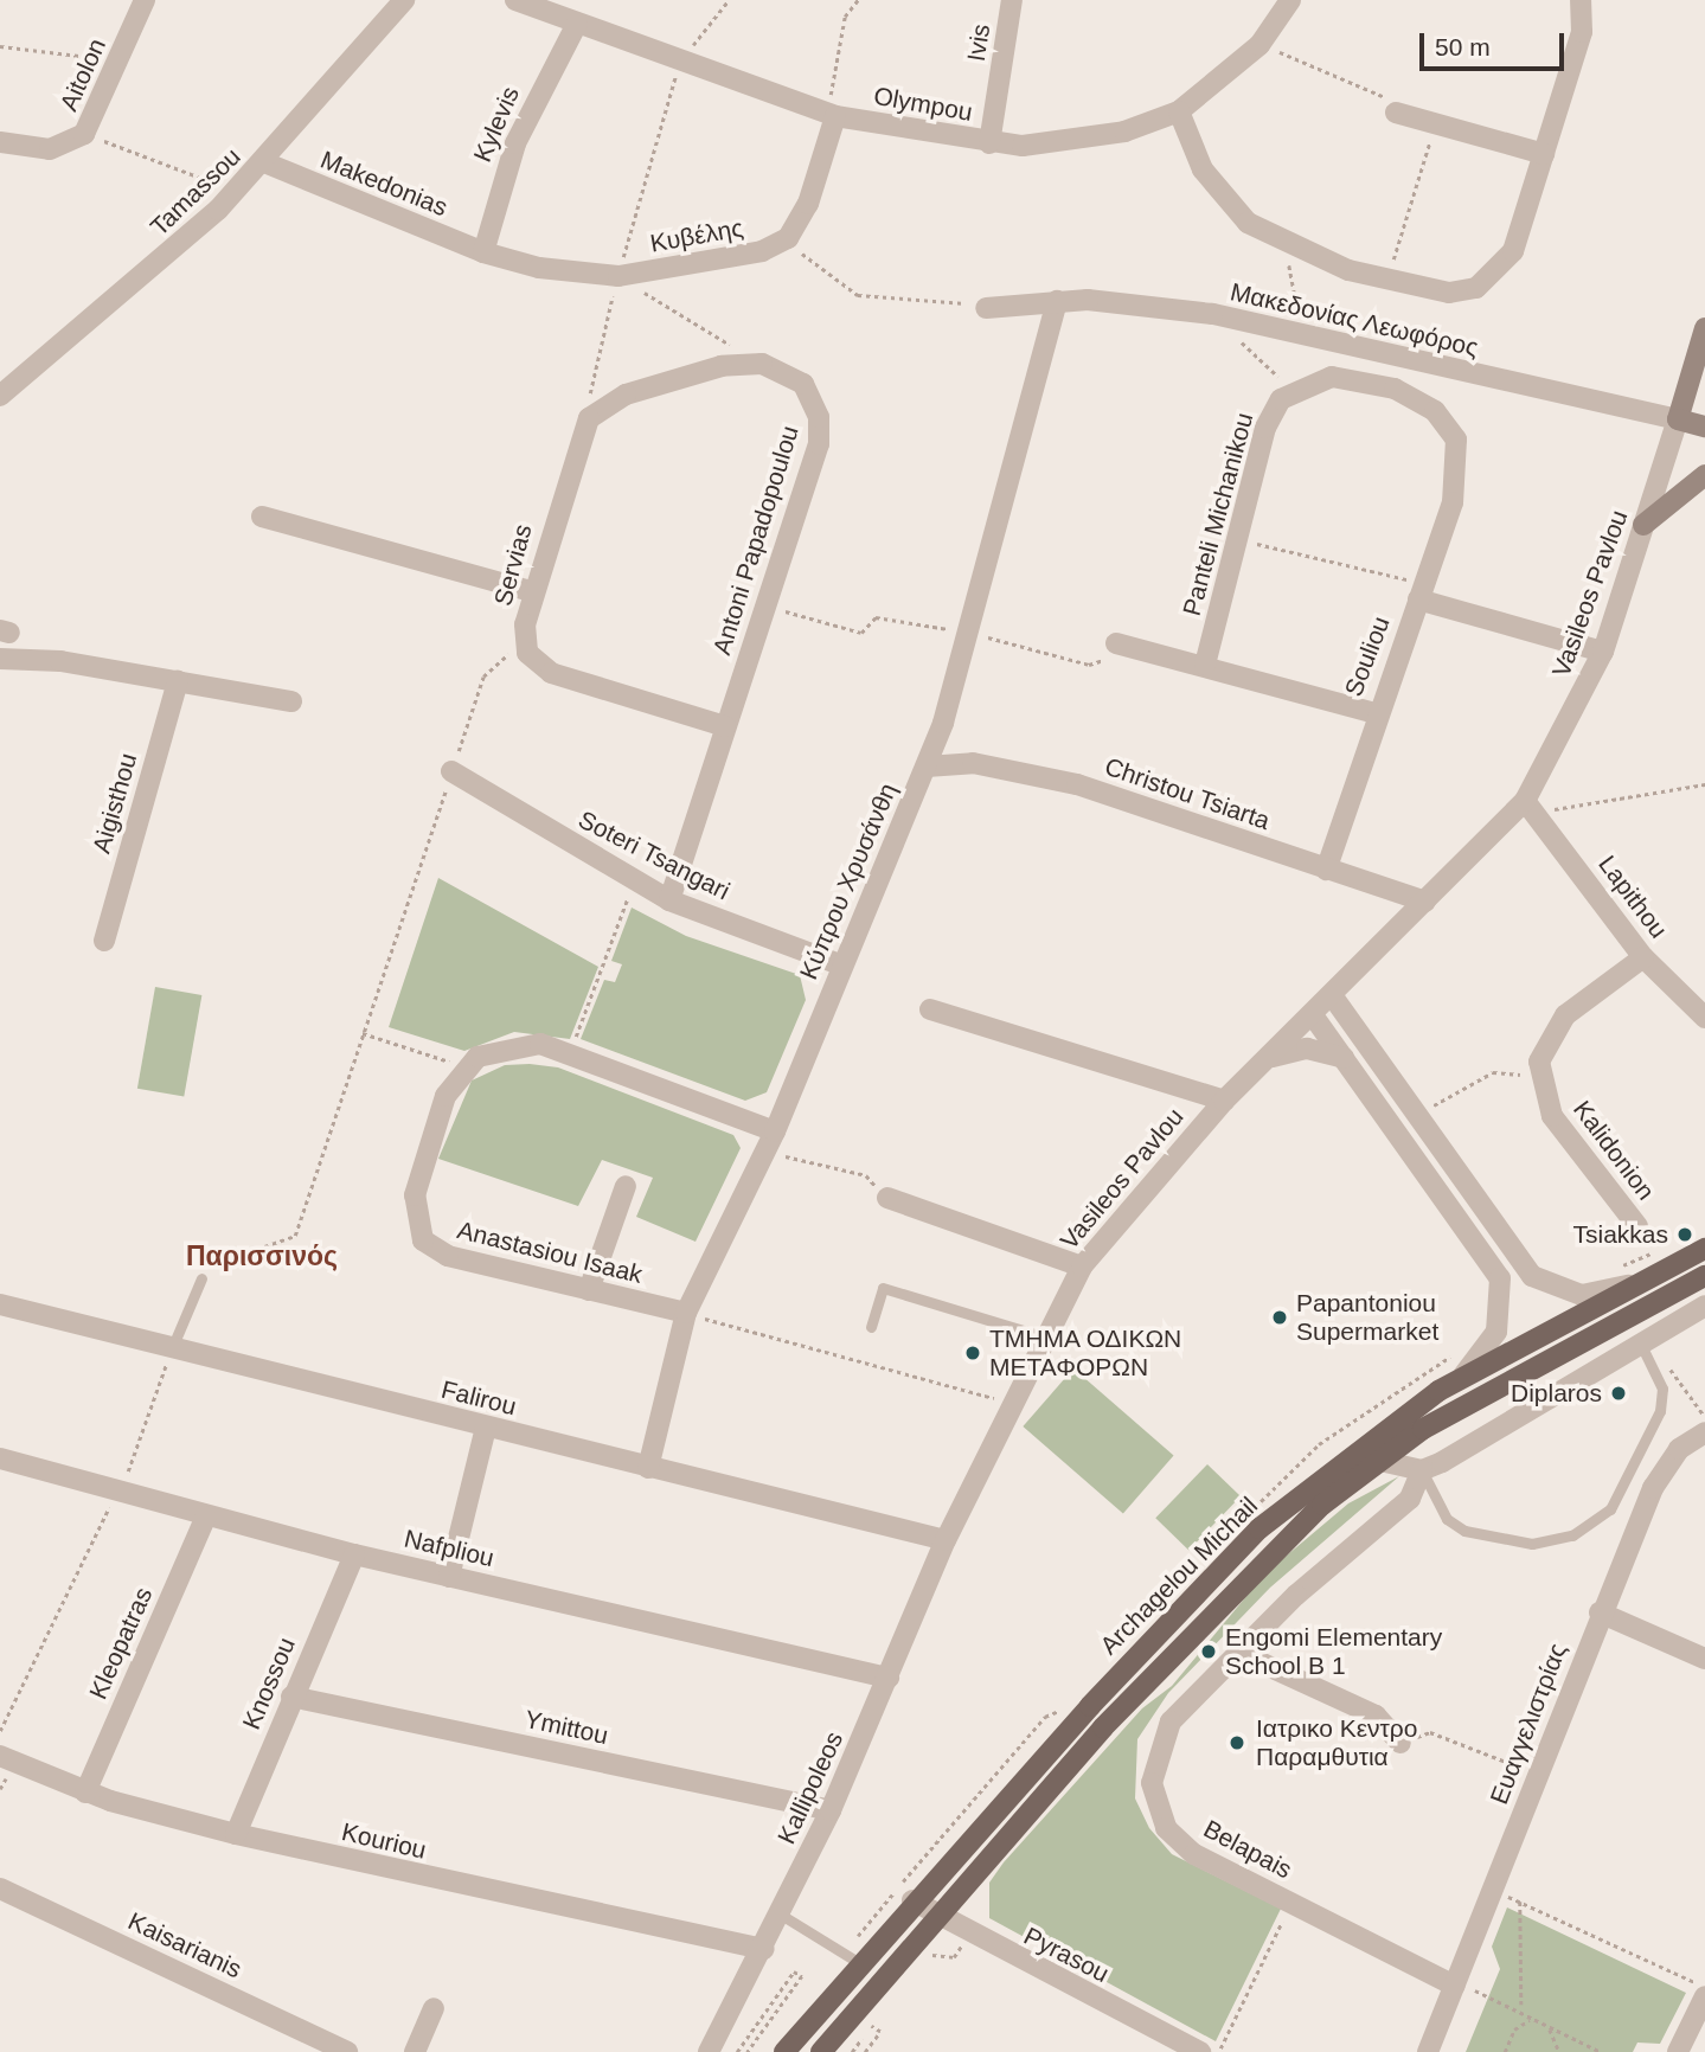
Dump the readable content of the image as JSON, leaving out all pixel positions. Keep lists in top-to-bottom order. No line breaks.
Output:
{"streets":{"main road":["Μακεδονίας Λεωφόρος","Archagelou Michail"],"street":["Ivis","Aitolon","Olympou","Kylevis","Makedonias","Tamassou","Κυβέλης","Panteli Michanikou","Antoni Papadopoulou","Servias","Vasileos Pavlou","Souliou","Christou Tsiarta","Aigisthou","Soteri Tsangari","Κύπρου Χρυσάνθη","Lapithou","Kalidonion","Anastasiou Isaak","Falirou","Nafpliou","Kleopatras","Knossou","Ευαγγελιστρίας","Ymittou","Kallipoleos","Kouriou","Belapais","Kaisarianis","Pyrasou"]},"crossings":[["Ivis","Olympou"],["Olympou","Kylevis"],["Kylevis","Makedonias"],["Kylevis","Κυβέλης"],["Makedonias","Tamassou"],["Makedonias","Κυβέλης"],["Μακεδονίας Λεωφόρος","Vasileos Pavlou"],["Μακεδονίας Λεωφόρος","Κύπρου Χρυσάνθη"],["Panteli Michanikou","Souliou"],["Antoni Papadopoulou","Servias"],["Antoni Papadopoulou","Soteri Tsangari"],["Vasileos Pavlou","Souliou"],["Vasileos Pavlou","Christou Tsiarta"],["Vasileos Pavlou","Lapithou"],["Vasileos Pavlou","Falirou"],["Vasileos Pavlou","Kallipoleos"],["Souliou","Christou Tsiarta"],["Christou Tsiarta","Κύπρου Χρυσάνθη"],["Soteri Tsangari","Κύπρου Χρυσάνθη"],["Κύπρου Χρυσάνθη","Anastasiou Isaak"],["Κύπρου Χρυσάνθη","Falirou"],["Falirou","Kallipoleos"],["Nafpliou","Kleopatras"],["Nafpliou","Knossou"],["Nafpliou","Kallipoleos"],["Archagelou Michail","Pyrasou"],["Kleopatras","Kouriou"],["Knossou","Ymittou"],["Knossou","Kouriou"],["Ευαγγελιστρίας","Belapais"],["Ymittou","Kallipoleos"],["Kallipoleos","Kouriou"]],"districts":["Παρισσινός"],"places":["Tsiakkas","Papantoniou Supermarket","ΤΜΗΜΑ ΟΔΙΚΩΝ ΜΕΤΑΦΟΡΩΝ","Diplaros","Engomi Elementary School B 1","Ιατρικο Κεντρο Παραμθυτια"],"scale_bar":"50 m"}
